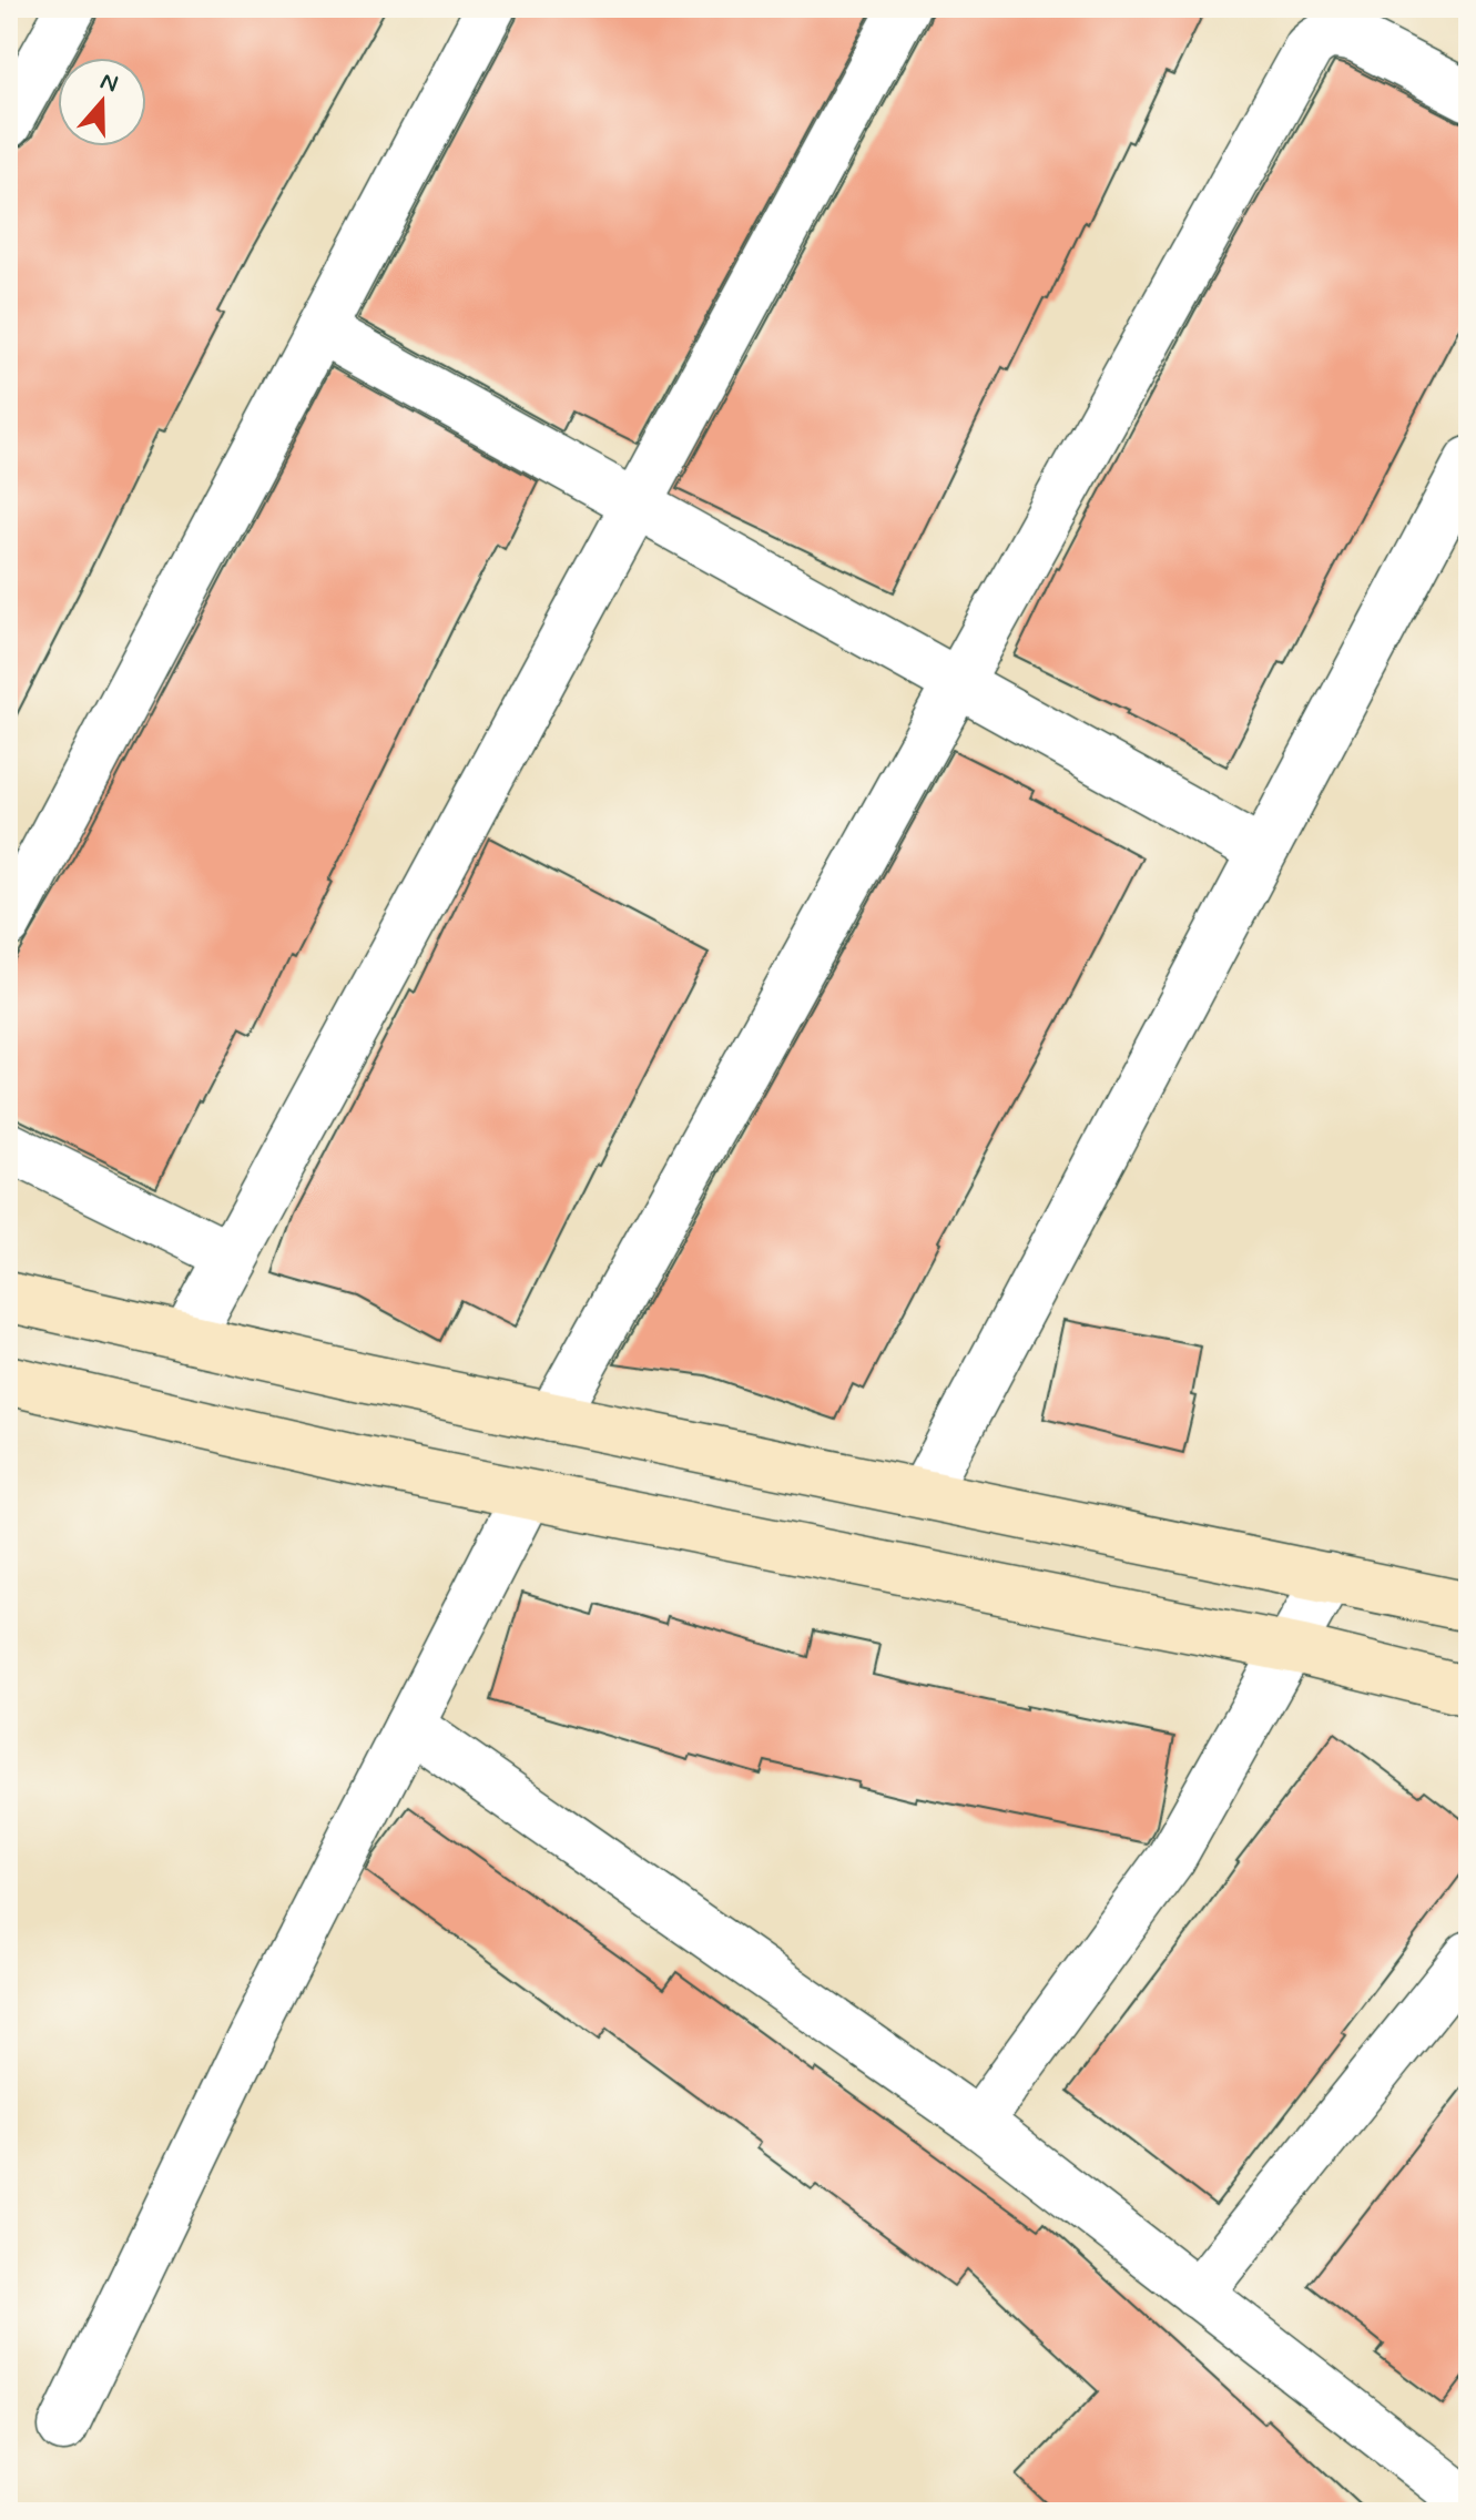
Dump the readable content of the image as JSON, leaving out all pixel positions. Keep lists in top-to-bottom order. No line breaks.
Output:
{"north":"top"}
